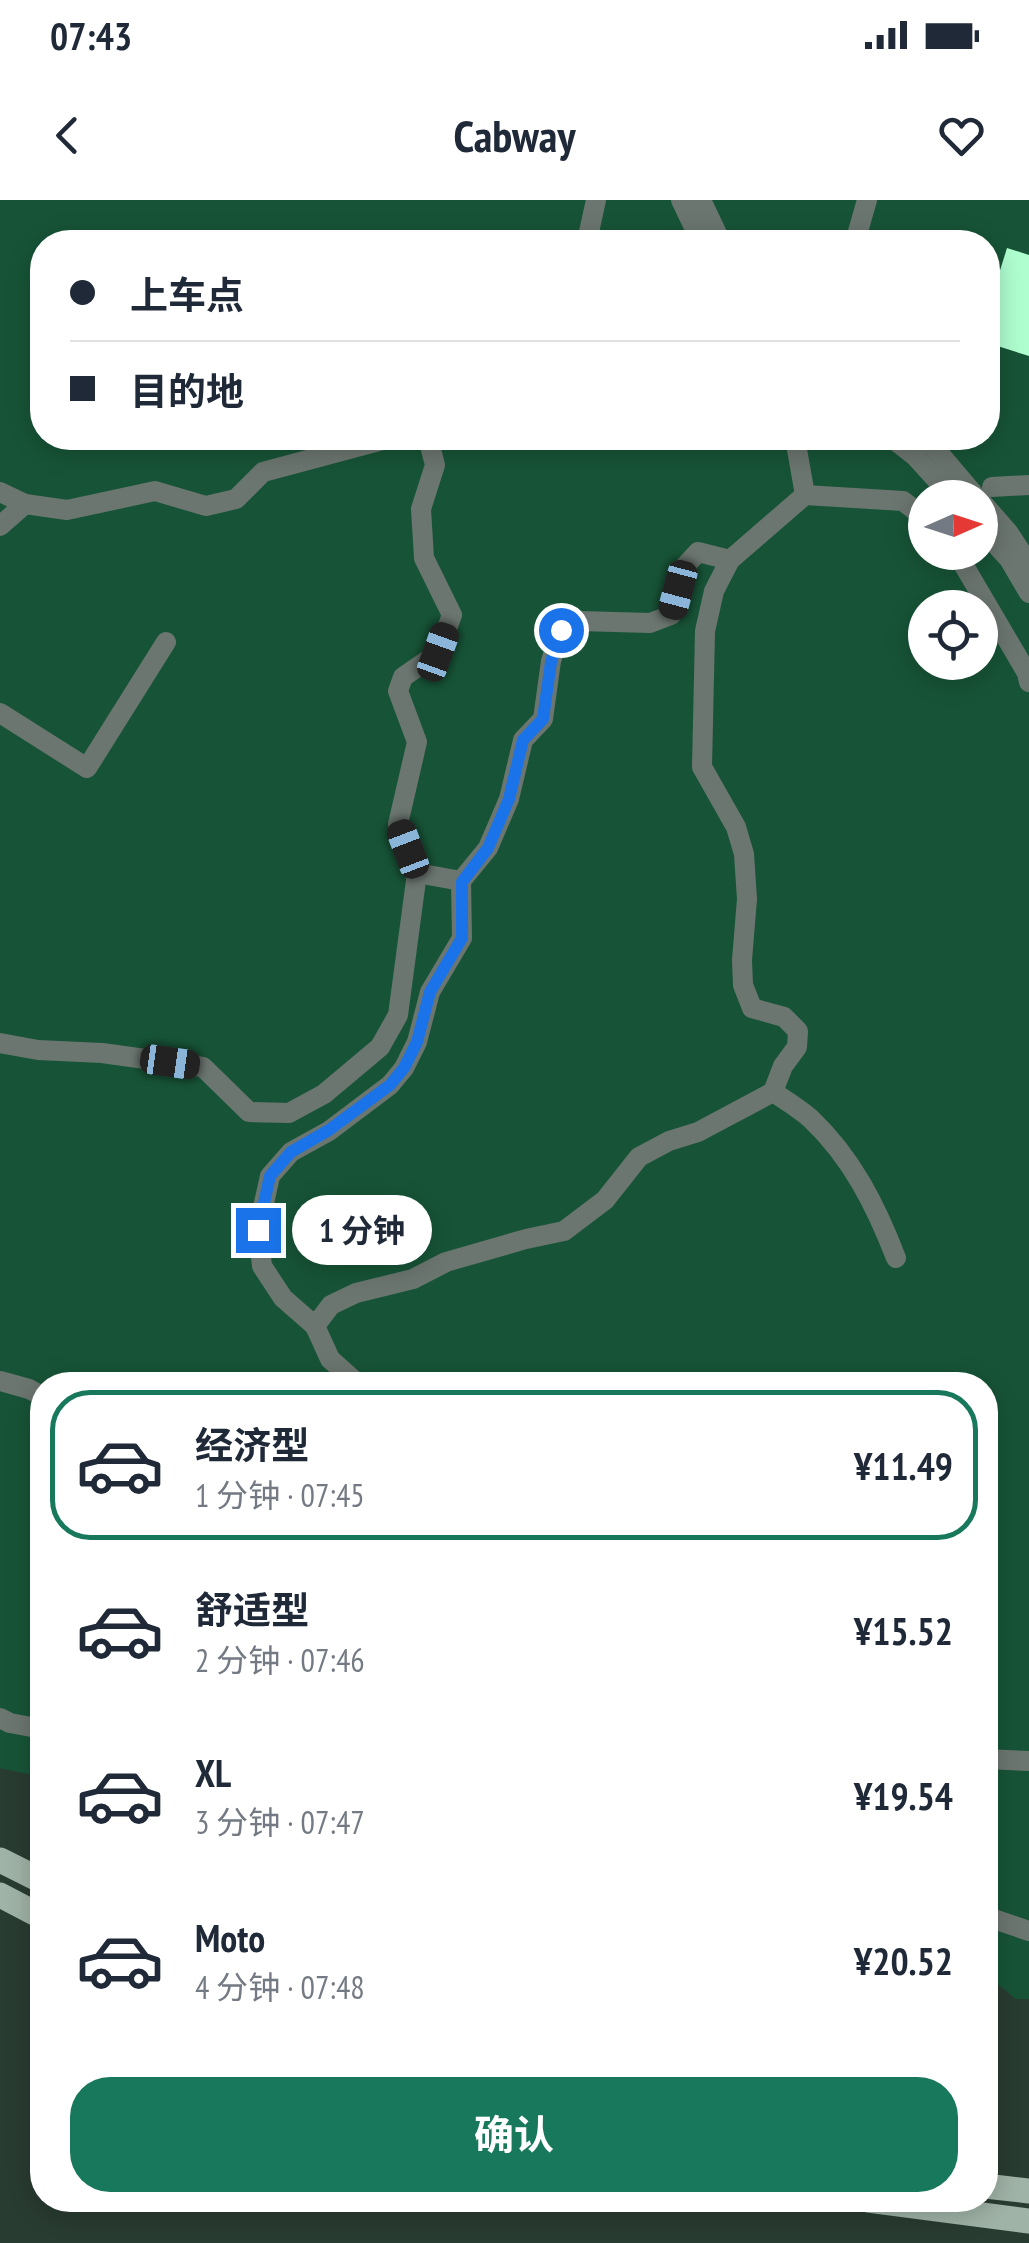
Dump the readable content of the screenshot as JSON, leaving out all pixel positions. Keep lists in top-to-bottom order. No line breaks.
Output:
{"north":"right","page":{"status":"07:43","header":"Cabway","banner":["上车点","目的地"],"bubble":"1 分钟","list":[{"name":"经济型","note":"1 分钟 · 07:45","value":"¥11.49"},{"name":"舒适型","note":"2 分钟 · 07:46","value":"¥15.52"},{"name":"XL","note":"3 分钟 · 07:47","value":"¥19.54"},{"name":"Moto","note":"4 分钟 · 07:48","value":"¥20.52"}],"buttons":"确认"}}
